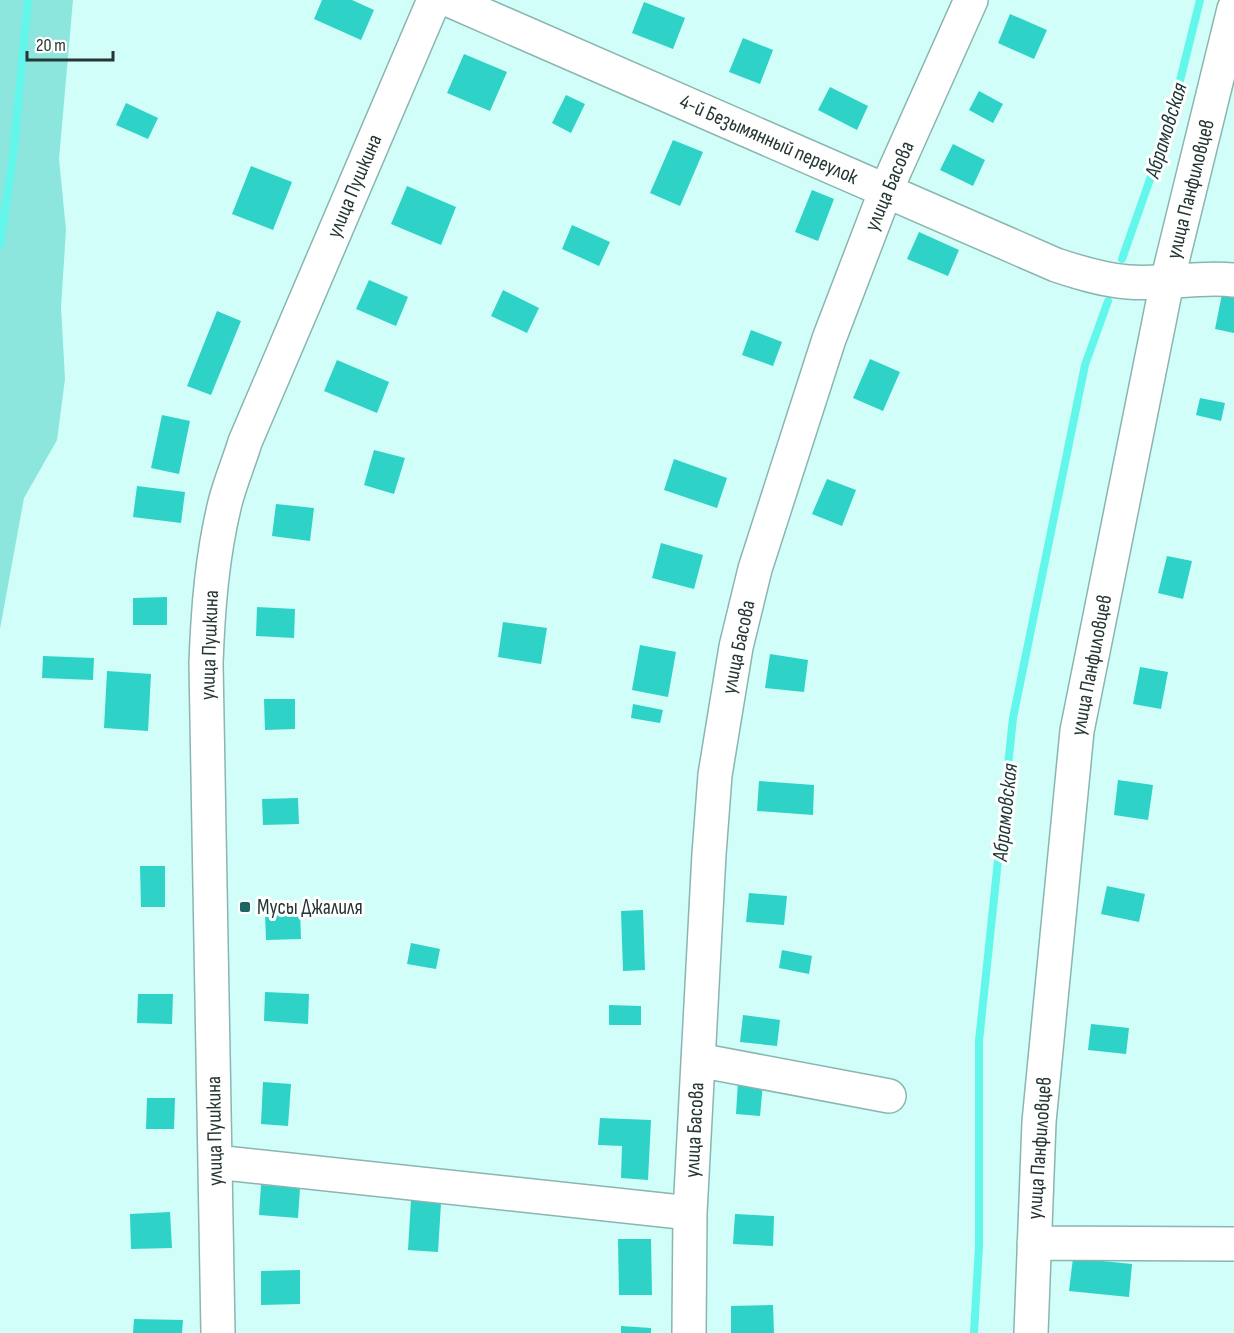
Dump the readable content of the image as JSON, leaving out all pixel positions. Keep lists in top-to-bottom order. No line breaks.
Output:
{"streets":{"street":["4-й Безымянный переулок","улица Пушкина","улица Басова","улица Панфиловцев"]},"crossings":[["4-й Безымянный переулок","улица Басова"],["4-й Безымянный переулок","улица Панфиловцев"]],"water":["Абрамовская"],"places":{"transit":["Мусы Джалиля"]},"scale_bar":"20 m"}
